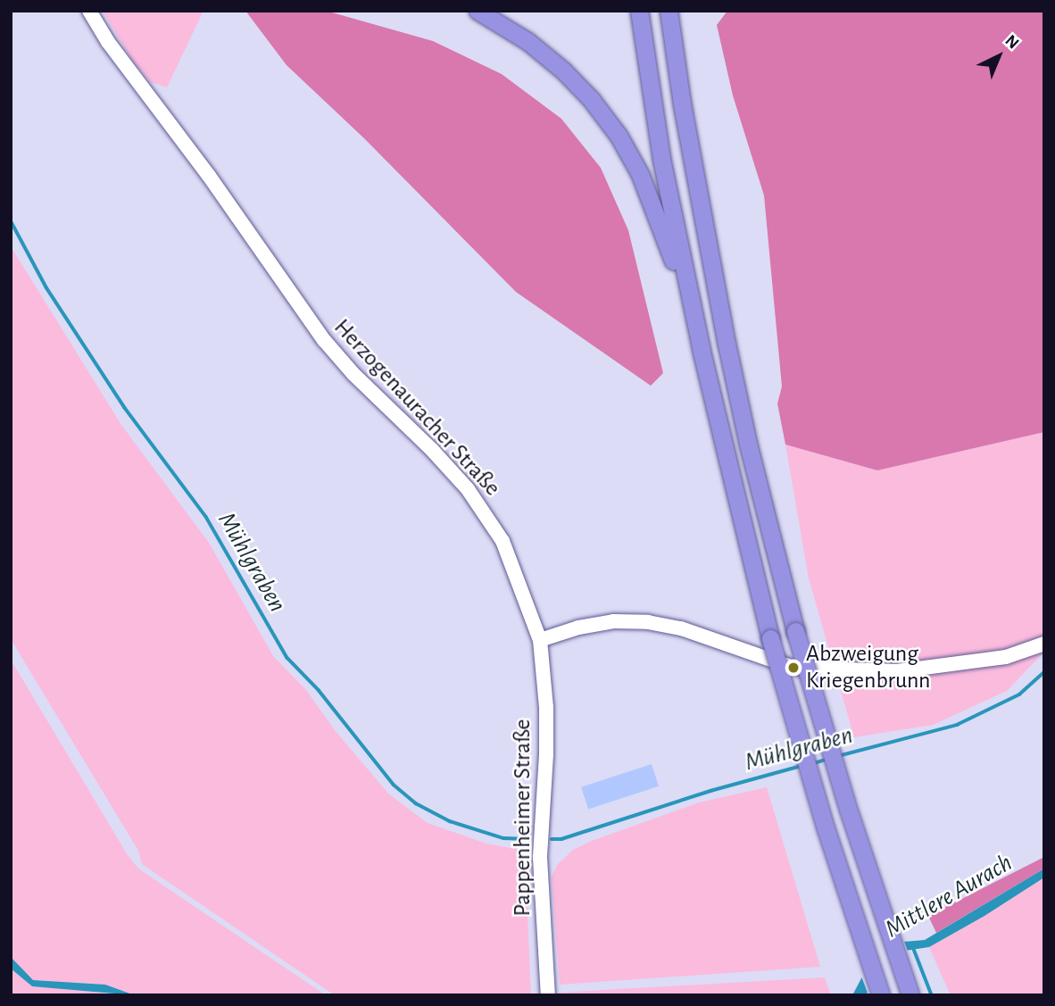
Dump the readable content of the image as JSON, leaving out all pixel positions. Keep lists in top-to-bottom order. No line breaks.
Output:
{"streets":{"street":["Herzogenauracher Straße","Pappenheimer Straße"]},"crossings":[["Herzogenauracher Straße","Pappenheimer Straße"]],"water":["Mühlgraben","Mittlere Aurach"],"places":["Abzweigung Kriegenbrunn"],"north":"top right"}
